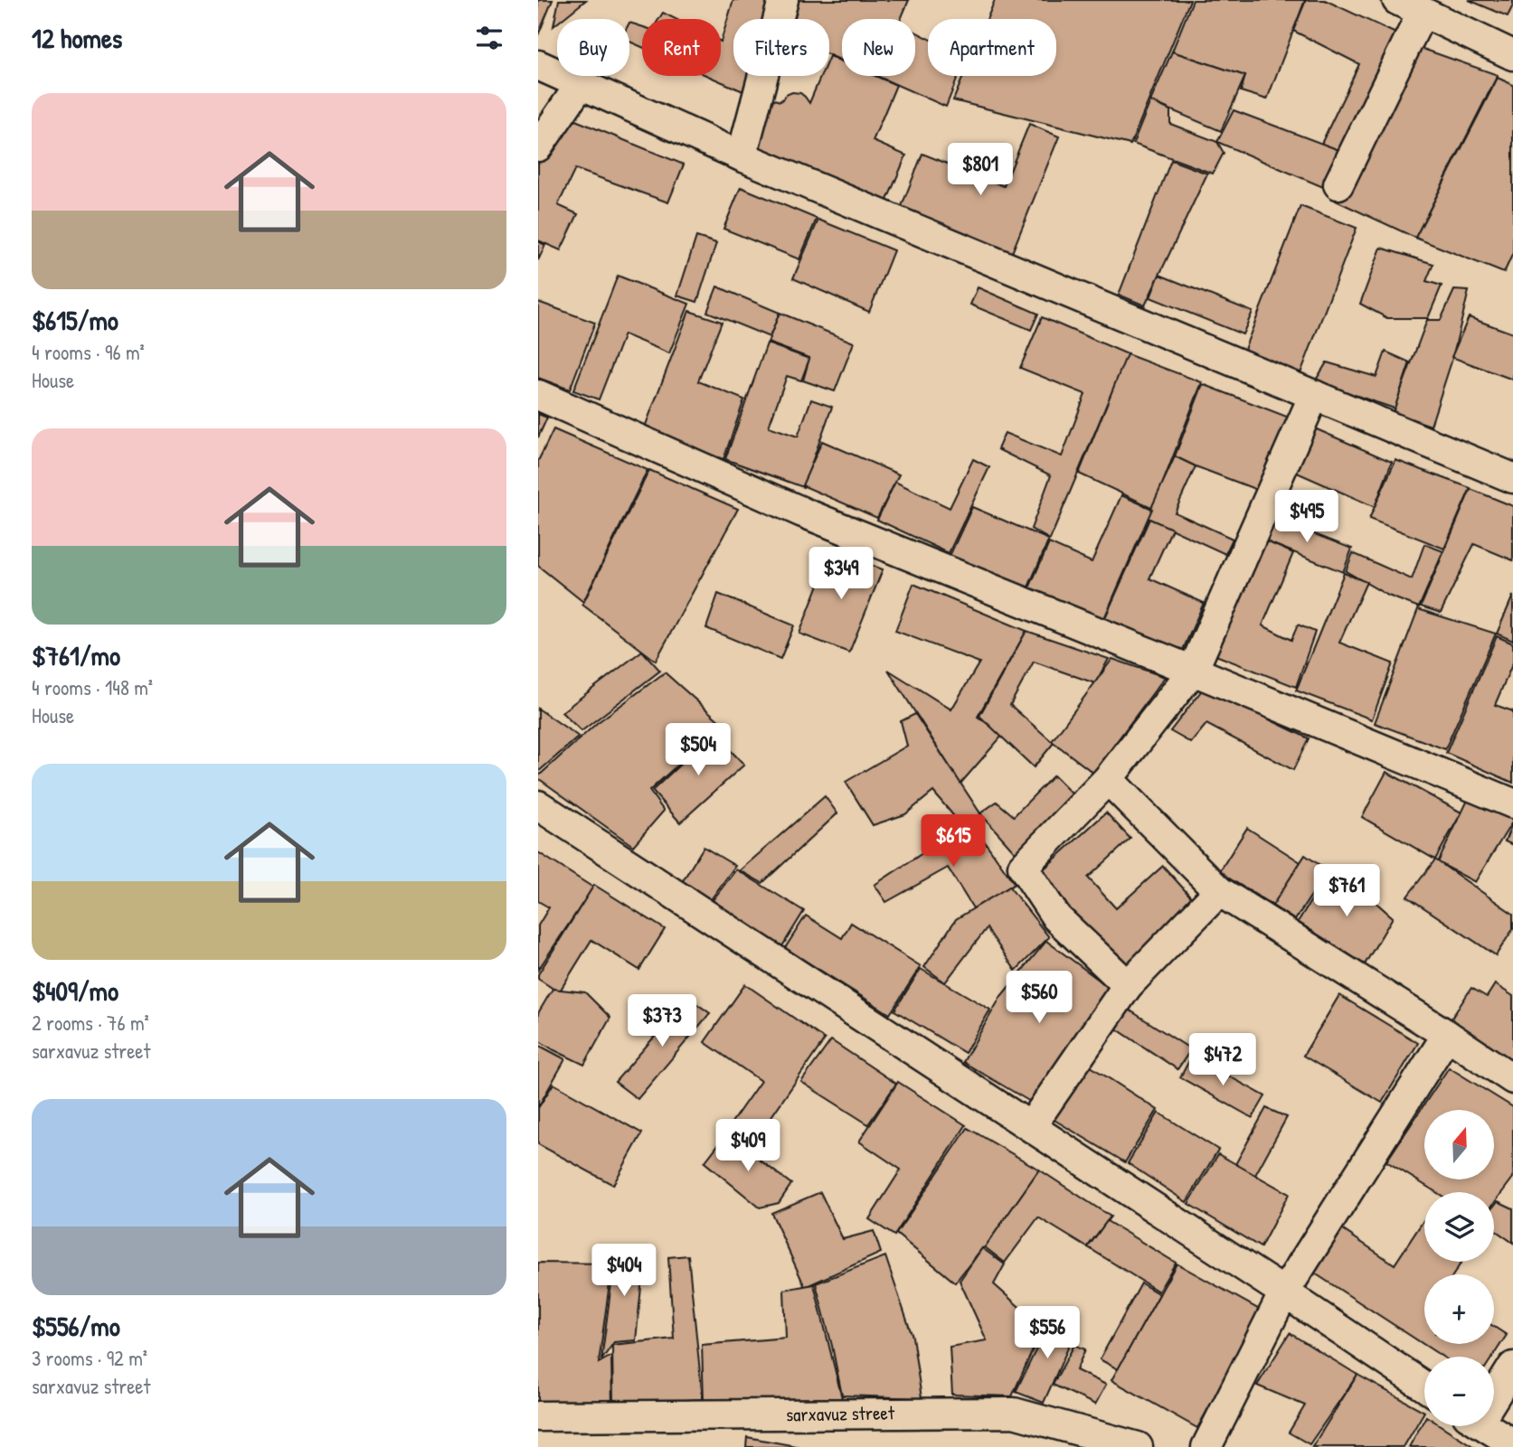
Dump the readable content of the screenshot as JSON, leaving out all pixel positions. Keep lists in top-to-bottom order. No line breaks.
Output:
{"streets":{"street":["sarxavuz street"]},"north":"top","page":{"heading":"12 homes","chip":["Buy","Rent","Filters","New","Apartment"],"list":[{"name":"$615/mo","note":"4 rooms · 96 m² · House"},{"name":"$761/mo","note":"4 rooms · 148 m² · House"},{"name":"$409/mo","note":"2 rooms · 76 m² · sarxavuz street"},{"name":"$556/mo","note":"3 rooms · 92 m² · sarxavuz street"}],"price":["$801","$495","$349","$504","$615","$761","$560","$373","$472","$409","$404","$556"],"map_buttons":["+","−"]}}
